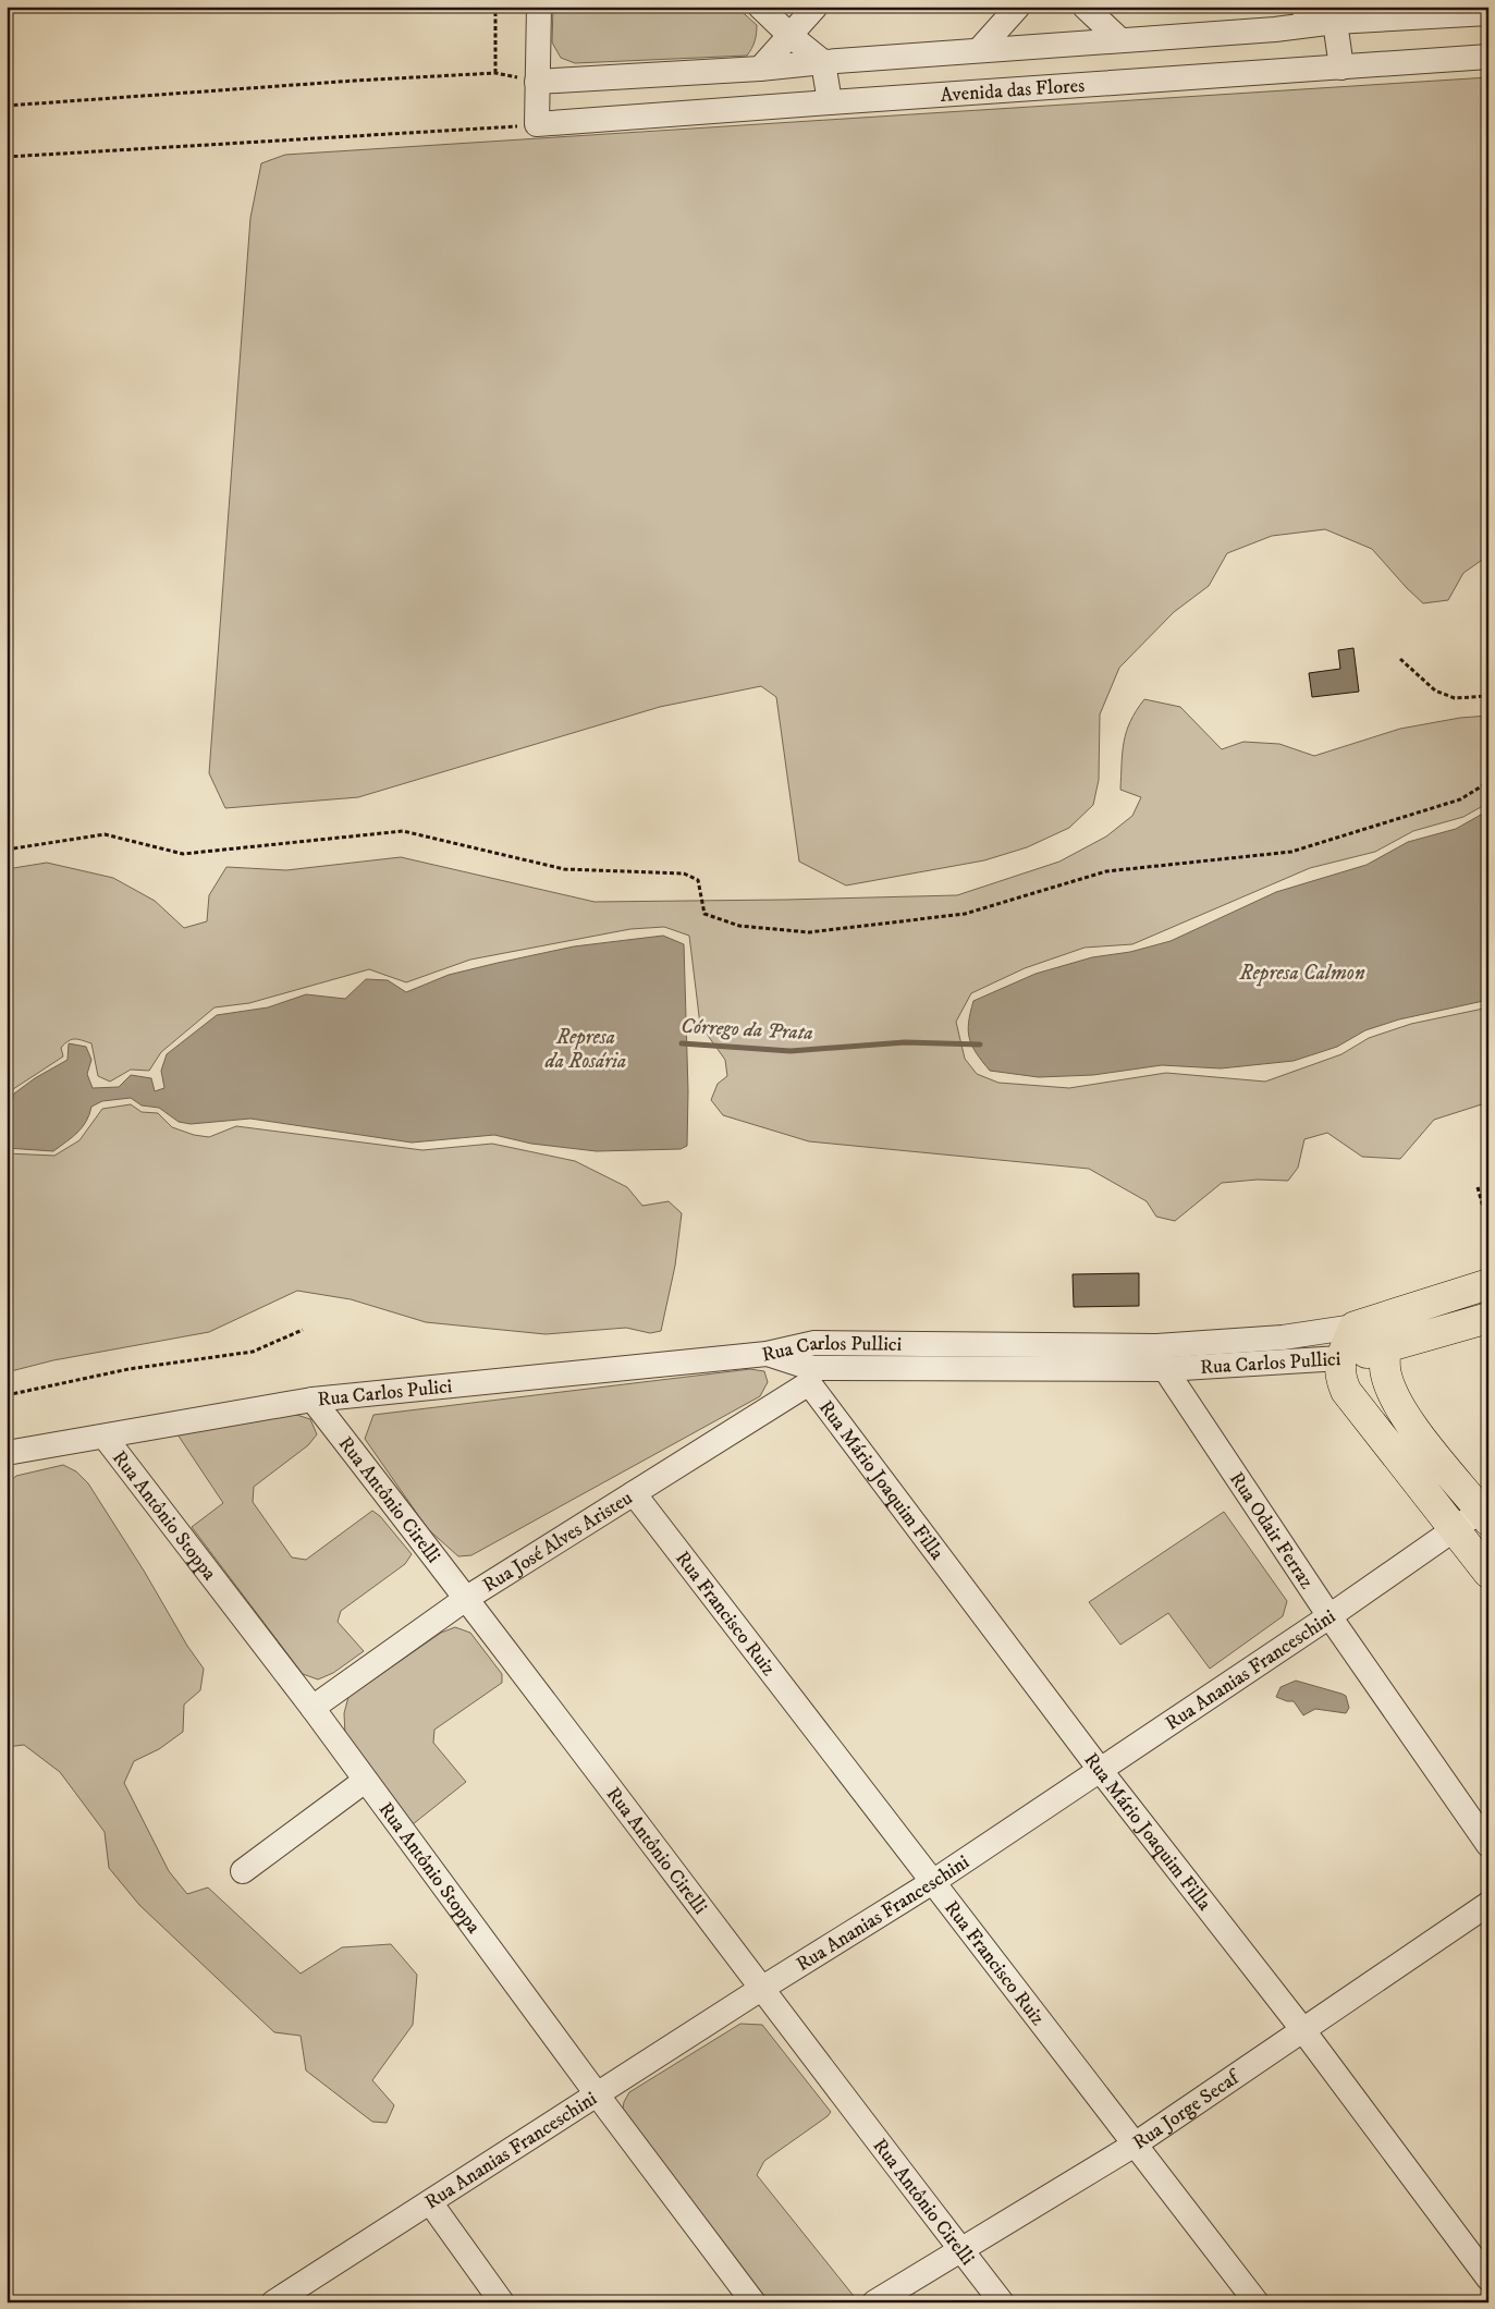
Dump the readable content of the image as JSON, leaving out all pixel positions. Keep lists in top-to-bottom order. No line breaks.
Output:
{"streets":{"main road":["Rua Carlos Pullici"],"street":["Avenida das Flores","Rua Carlos Pulici","Rua Mário Joaquim Filla","Rua Antônio Cirelli","Rua Antônio Stoppa","Rua Odair Ferraz","Rua José Alves Aristeu","Rua Francisco Ruiz","Rua Ananias Franceschini","Rua Jorge Secaf"]},"crossings":[["Rua Carlos Pullici","Rua Carlos Pulici"],["Rua Carlos Pullici","Rua Mário Joaquim Filla"],["Rua Carlos Pullici","Rua Odair Ferraz"],["Rua Carlos Pullici","Rua José Alves Aristeu"],["Rua Carlos Pulici","Rua Antônio Cirelli"],["Rua Carlos Pulici","Rua Antônio Stoppa"],["Rua Mário Joaquim Filla","Rua José Alves Aristeu"],["Rua Mário Joaquim Filla","Rua Ananias Franceschini"],["Rua Mário Joaquim Filla","Rua Jorge Secaf"],["Rua Antônio Cirelli","Rua José Alves Aristeu"],["Rua Antônio Cirelli","Rua Ananias Franceschini"],["Rua Antônio Cirelli","Rua Jorge Secaf"],["Rua Antônio Stoppa","Rua José Alves Aristeu"],["Rua Antônio Stoppa","Rua Ananias Franceschini"],["Rua Odair Ferraz","Rua Ananias Franceschini"],["Rua José Alves Aristeu","Rua Francisco Ruiz"],["Rua Francisco Ruiz","Rua Ananias Franceschini"],["Rua Francisco Ruiz","Rua Jorge Secaf"]],"water":["Represa Calmon","Córrego da Prata","Represa da Rosária"]}
